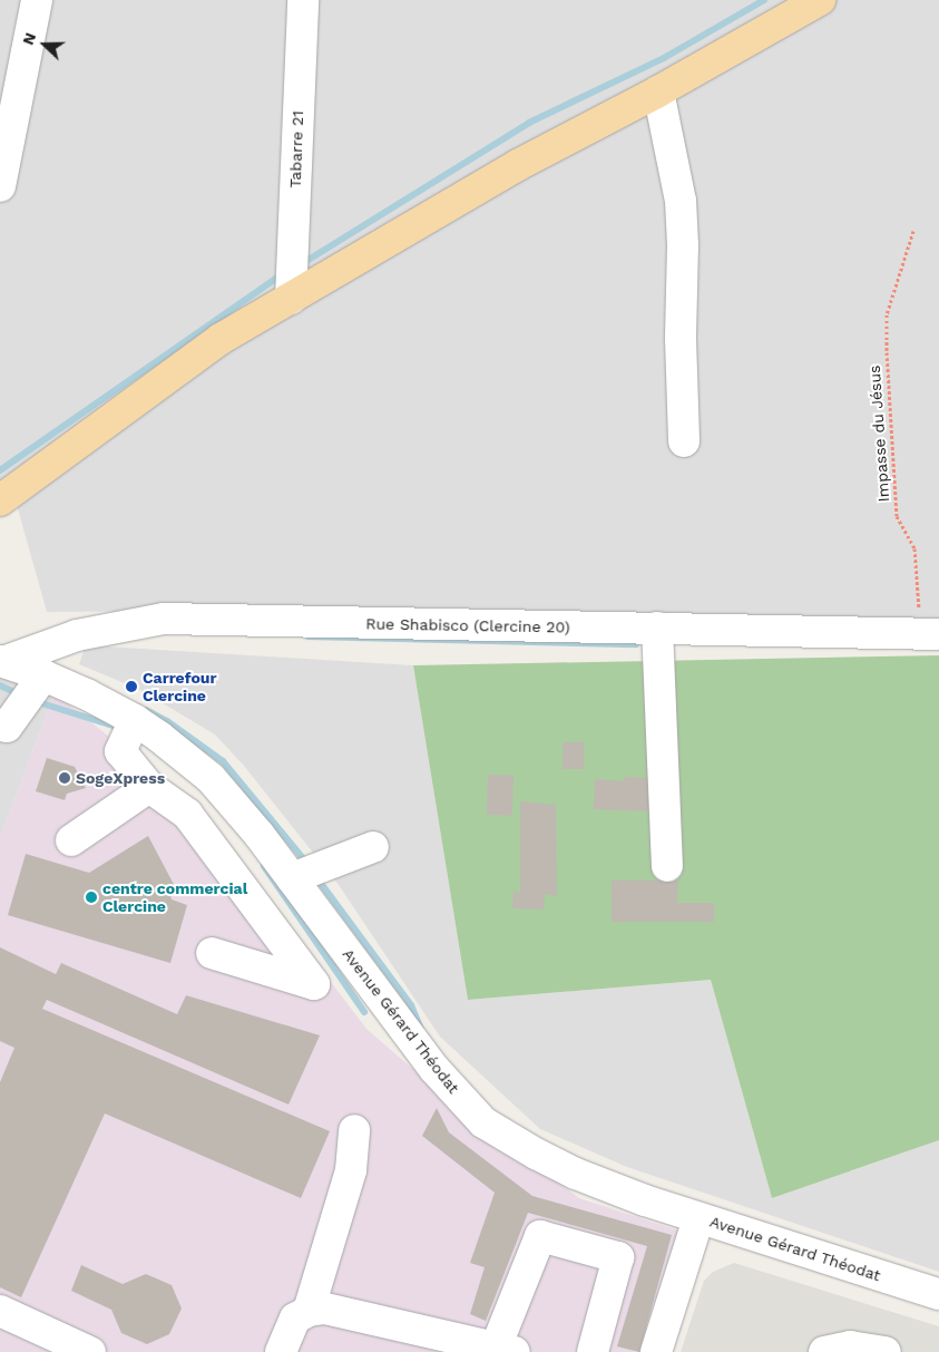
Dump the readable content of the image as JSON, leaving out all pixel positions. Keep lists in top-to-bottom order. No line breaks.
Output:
{"streets":{"street":["Tabarre 21","Rue Shabisco (Clercine 20)","Avenue Gérard Théodat"],"path":["Impasse du Jésus"]},"crossings":[["Impasse du Jésus","Rue Shabisco (Clercine 20)"],["Rue Shabisco (Clercine 20)","Avenue Gérard Théodat"]],"places":["Carrefour Clercine","SogeXpress","centre commercial Clercine"],"north":"left"}
